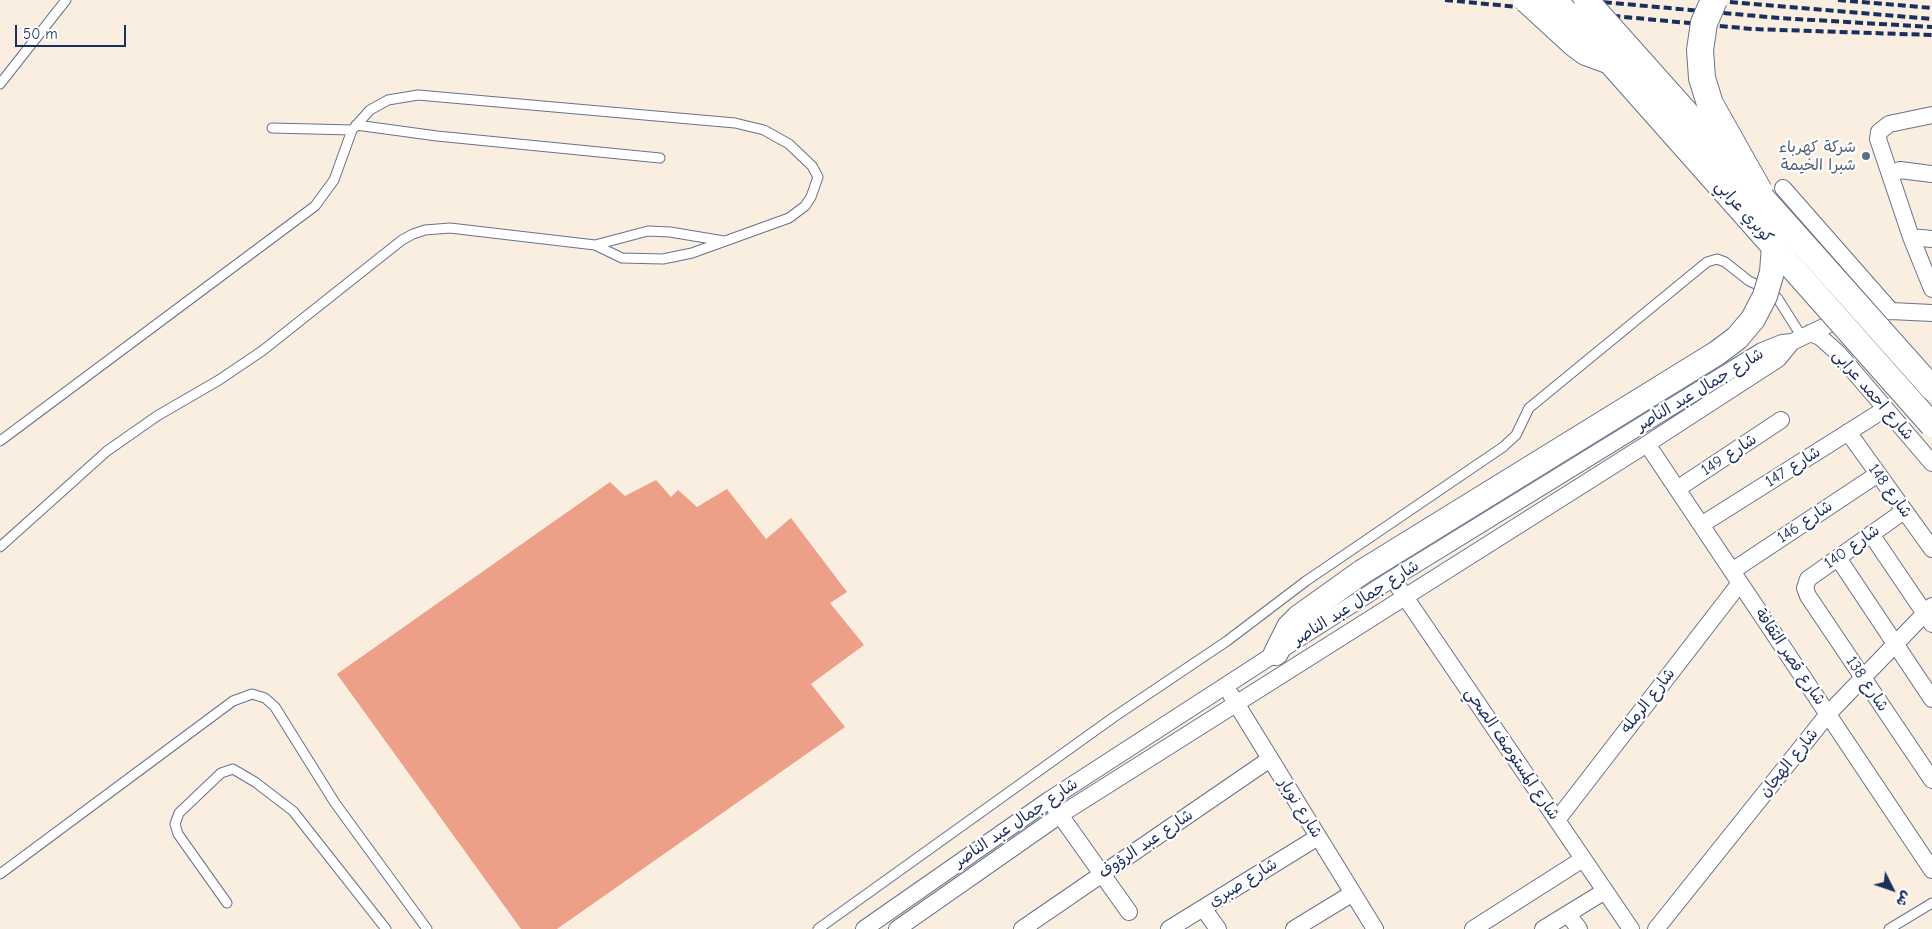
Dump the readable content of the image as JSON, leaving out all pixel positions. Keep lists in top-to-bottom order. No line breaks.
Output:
{"streets":{"main road":["كوبري عرابي"],"street":["شارع جمال عبد الناصر","شارع احمد عرابى","شارع 149","شارع 147","شارع 148","شارع 146","شارع 140","شارع قصر الثقافة","شارع 138","شارع الرمله","شارع المستوصف الصحي","شارع الهجان","شارع نوبار","شارع عبد الرؤوف","شارع صبرى"]},"crossings":[["شارع جمال عبد الناصر","شارع احمد عرابى"],["شارع جمال عبد الناصر","شارع قصر الثقافة"],["شارع جمال عبد الناصر","شارع المستوصف الصحي"],["شارع جمال عبد الناصر","شارع نوبار"],["شارع احمد عرابى","شارع 147"],["شارع 149","شارع قصر الثقافة"],["شارع 147","شارع 148"],["شارع 147","شارع قصر الثقافة"],["شارع 148","شارع 146"],["شارع 148","شارع 140"],["شارع 146","شارع قصر الثقافة"],["شارع 146","شارع الرمله"],["شارع 140","شارع 138"],["شارع قصر الثقافة","شارع الرمله"],["شارع قصر الثقافة","شارع الهجان"],["شارع 138","شارع الهجان"],["شارع الرمله","شارع المستوصف الصحي"],["شارع نوبار","شارع عبد الرؤوف"],["شارع نوبار","شارع صبرى"]],"places":["شركة كهرباء شبرا الخيمة"],"scale_bar":"50 m","north":"bottom right"}
